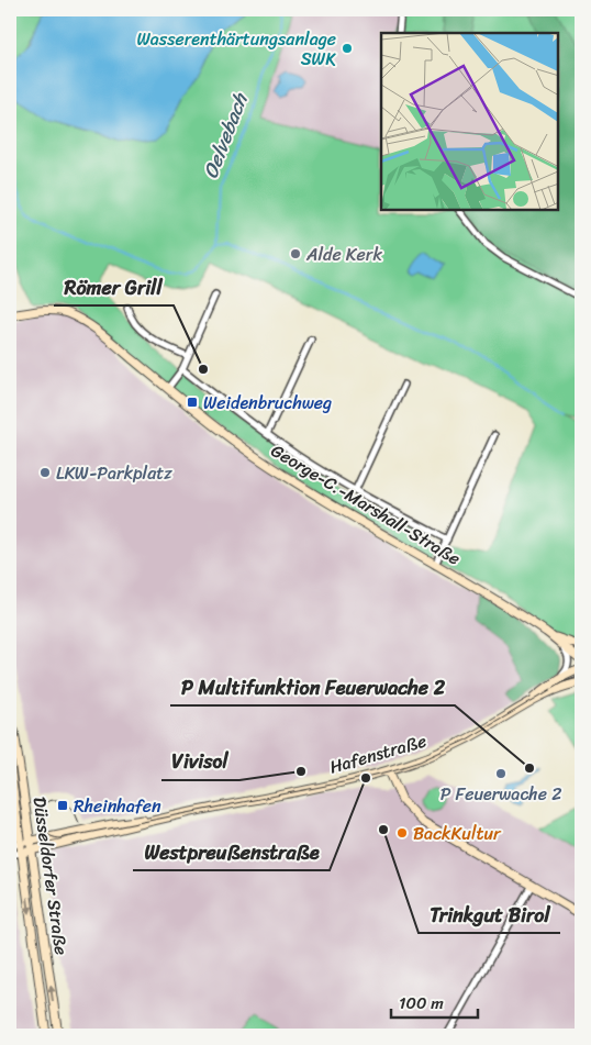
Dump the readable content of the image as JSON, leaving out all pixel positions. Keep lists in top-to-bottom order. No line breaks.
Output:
{"streets":{"main road":["George-C.-Marshall-Straße","Hafenstraße","Düsseldorfer Straße"]},"crossings":[["Hafenstraße","Düsseldorfer Straße"]],"water":["Oelvebach"],"places":{"other":["Wasserenthärtungsanlage SWK","Alde Kerk","Römer Grill","LKW-Parkplatz","P Multifunktion Feuerwache 2","Vivisol","P Feuerwache 2","Westpreußenstraße","Trinkgut Birol","BackKultur"],"transit":["Weidenbruchweg","Rheinhafen"]},"scale_bar":"100 m"}
